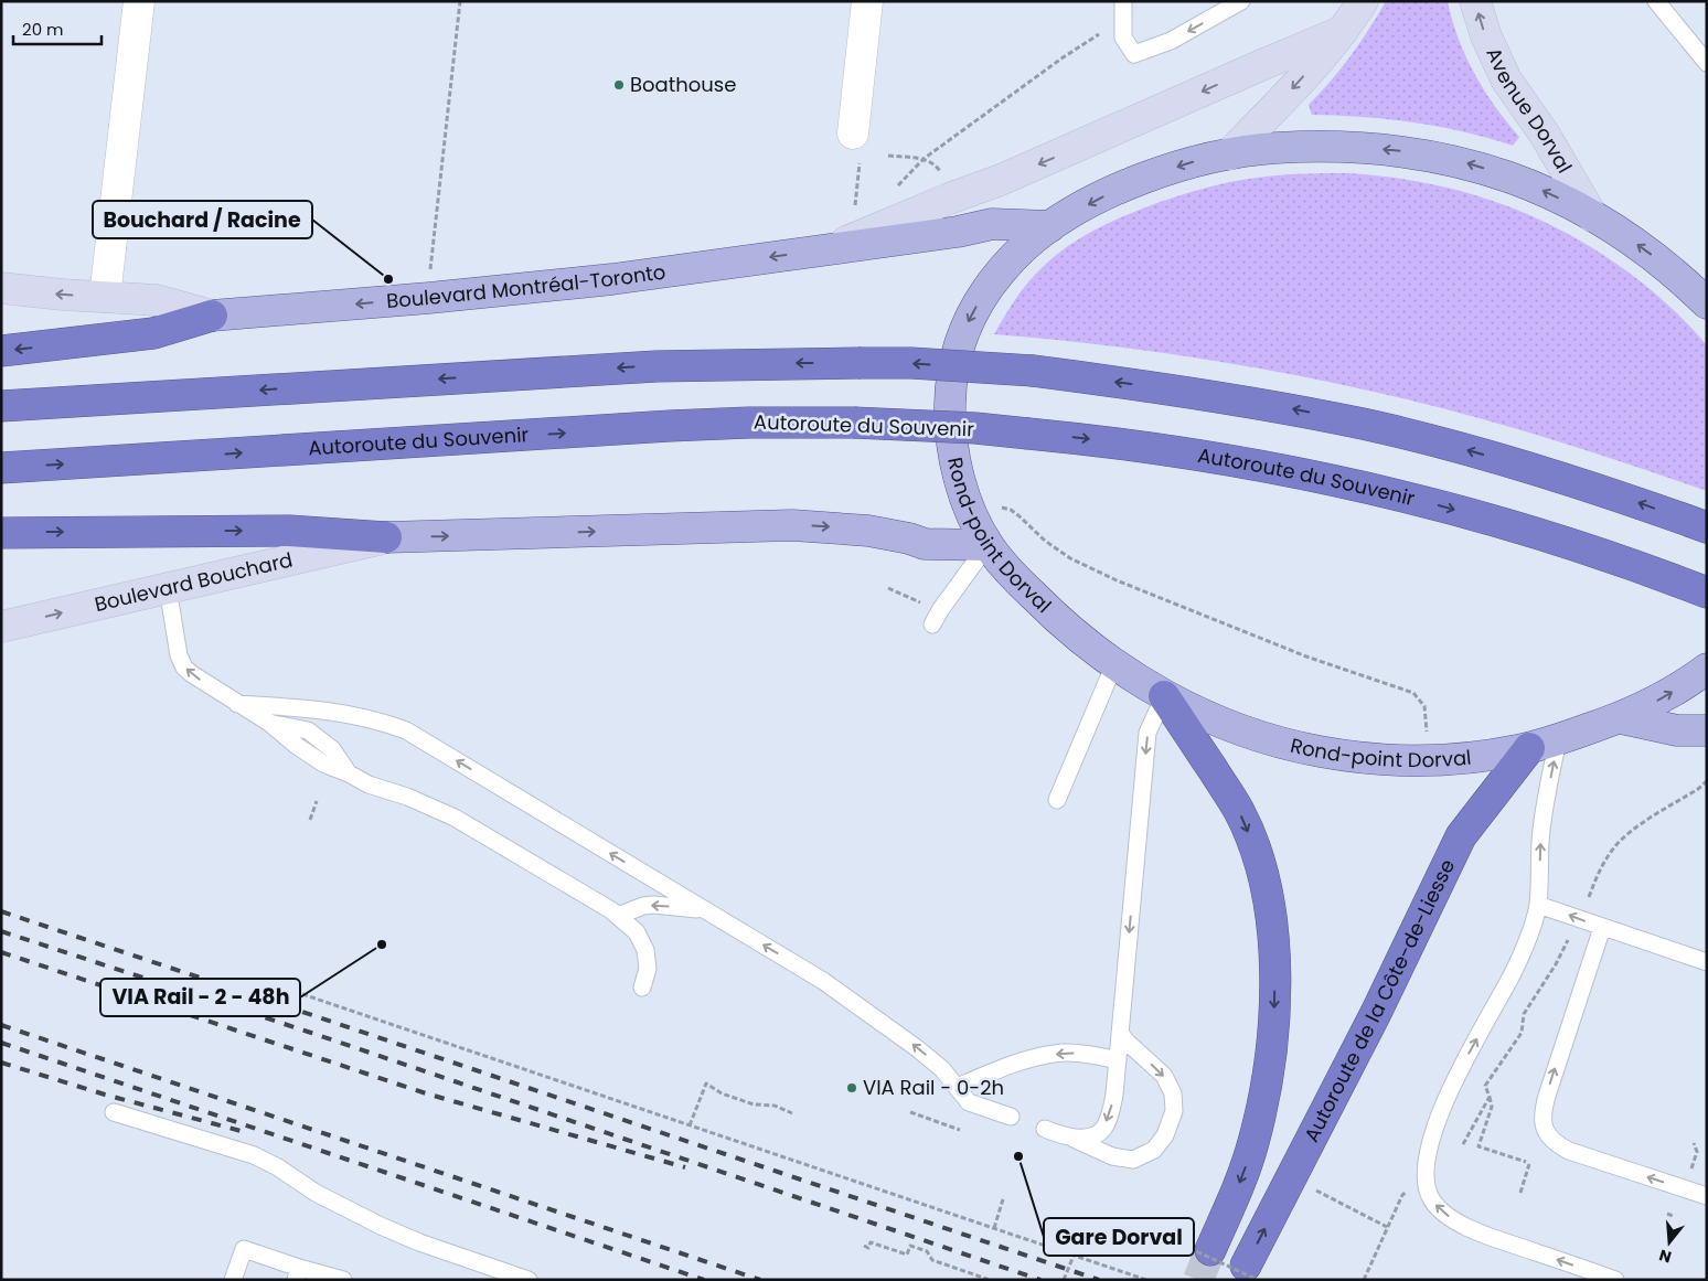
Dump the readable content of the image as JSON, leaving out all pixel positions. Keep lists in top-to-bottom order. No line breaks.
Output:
{"streets":{"highway":["Autoroute du Souvenir","Autoroute de la Côte-de-Liesse"],"main road":["Boulevard Montréal-Toronto","Rond-point Dorval"],"street":["Avenue Dorval","Boulevard Bouchard"]},"crossings":[["Avenue Dorval","Rond-point Dorval"],["Boulevard Montréal-Toronto","Rond-point Dorval"],["Rond-point Dorval","Autoroute de la Côte-de-Liesse"]],"one_way":["Avenue Dorval","Boulevard Montréal-Toronto","Boulevard Bouchard","Autoroute de la Côte-de-Liesse"],"places":["Boathouse","Bouchard / Racine","VIA Rail - 2 - 48h","VIA Rail - 0-2h","Gare Dorval"],"scale_bar":"20 m","north":"bottom"}
